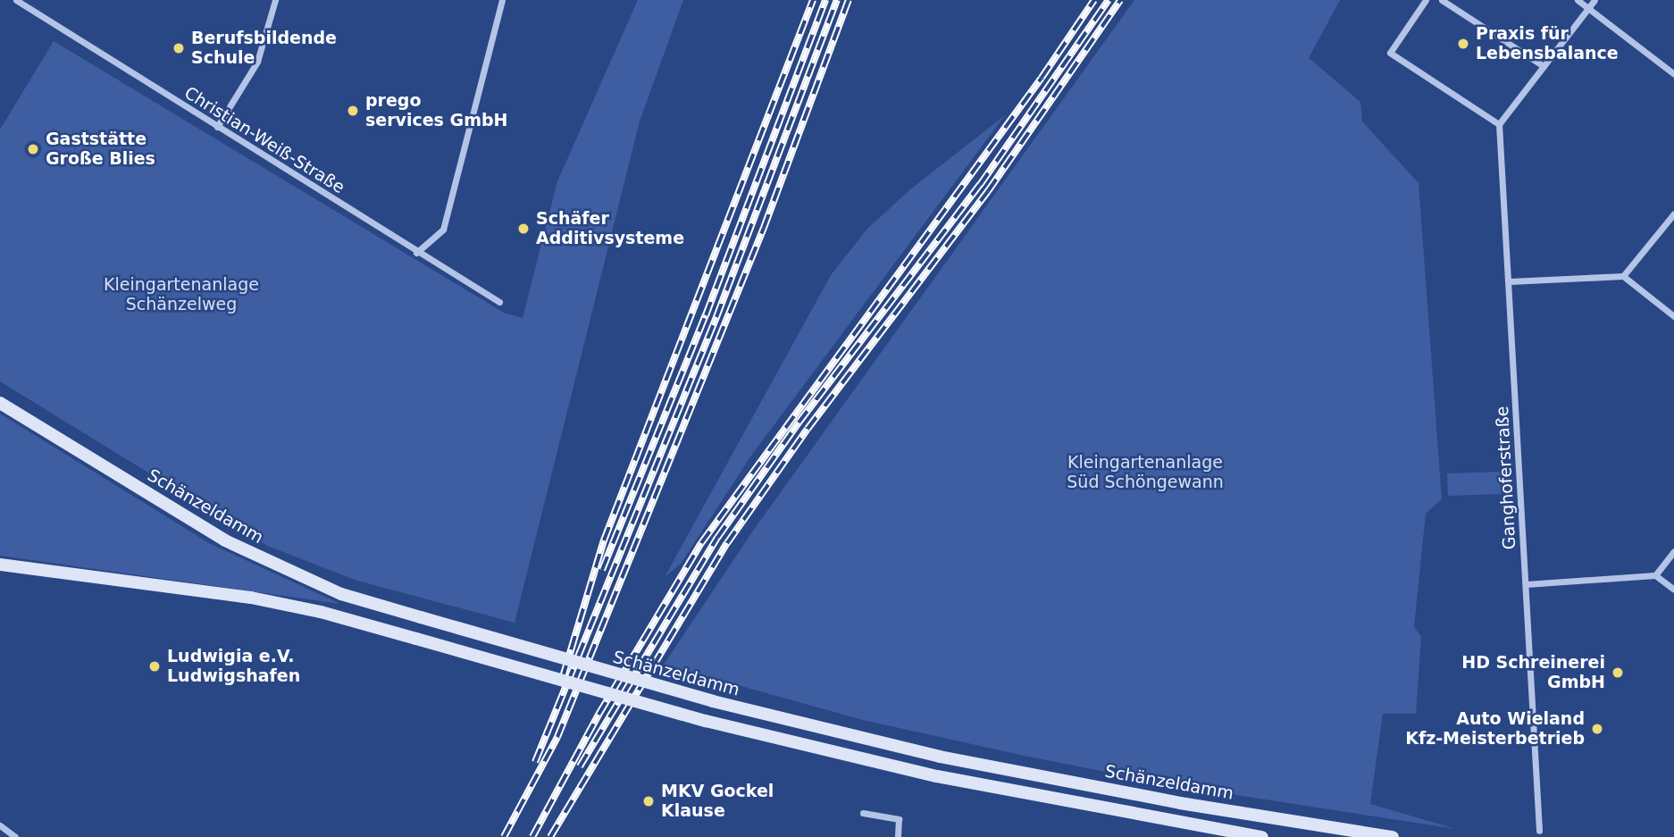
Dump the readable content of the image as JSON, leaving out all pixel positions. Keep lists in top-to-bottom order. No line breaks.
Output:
{"streets":{"main road":["Schänzeldamm"],"street":["Christian-Weiß-Straße","Ganghoferstraße"]},"parks":["Kleingartenanlage Schänzelweg","Kleingartenanlage Süd Schöngewann"],"places":["Praxis für Lebensbalance","Berufsbildende Schule","prego services GmbH","Gaststätte Große Blies","Schäfer Additivsysteme","Ludwigia e.V. Ludwigshafen","HD Schreinerei GmbH","Auto Wieland Kfz-Meisterbetrieb","MKV Gockel Klause"]}
